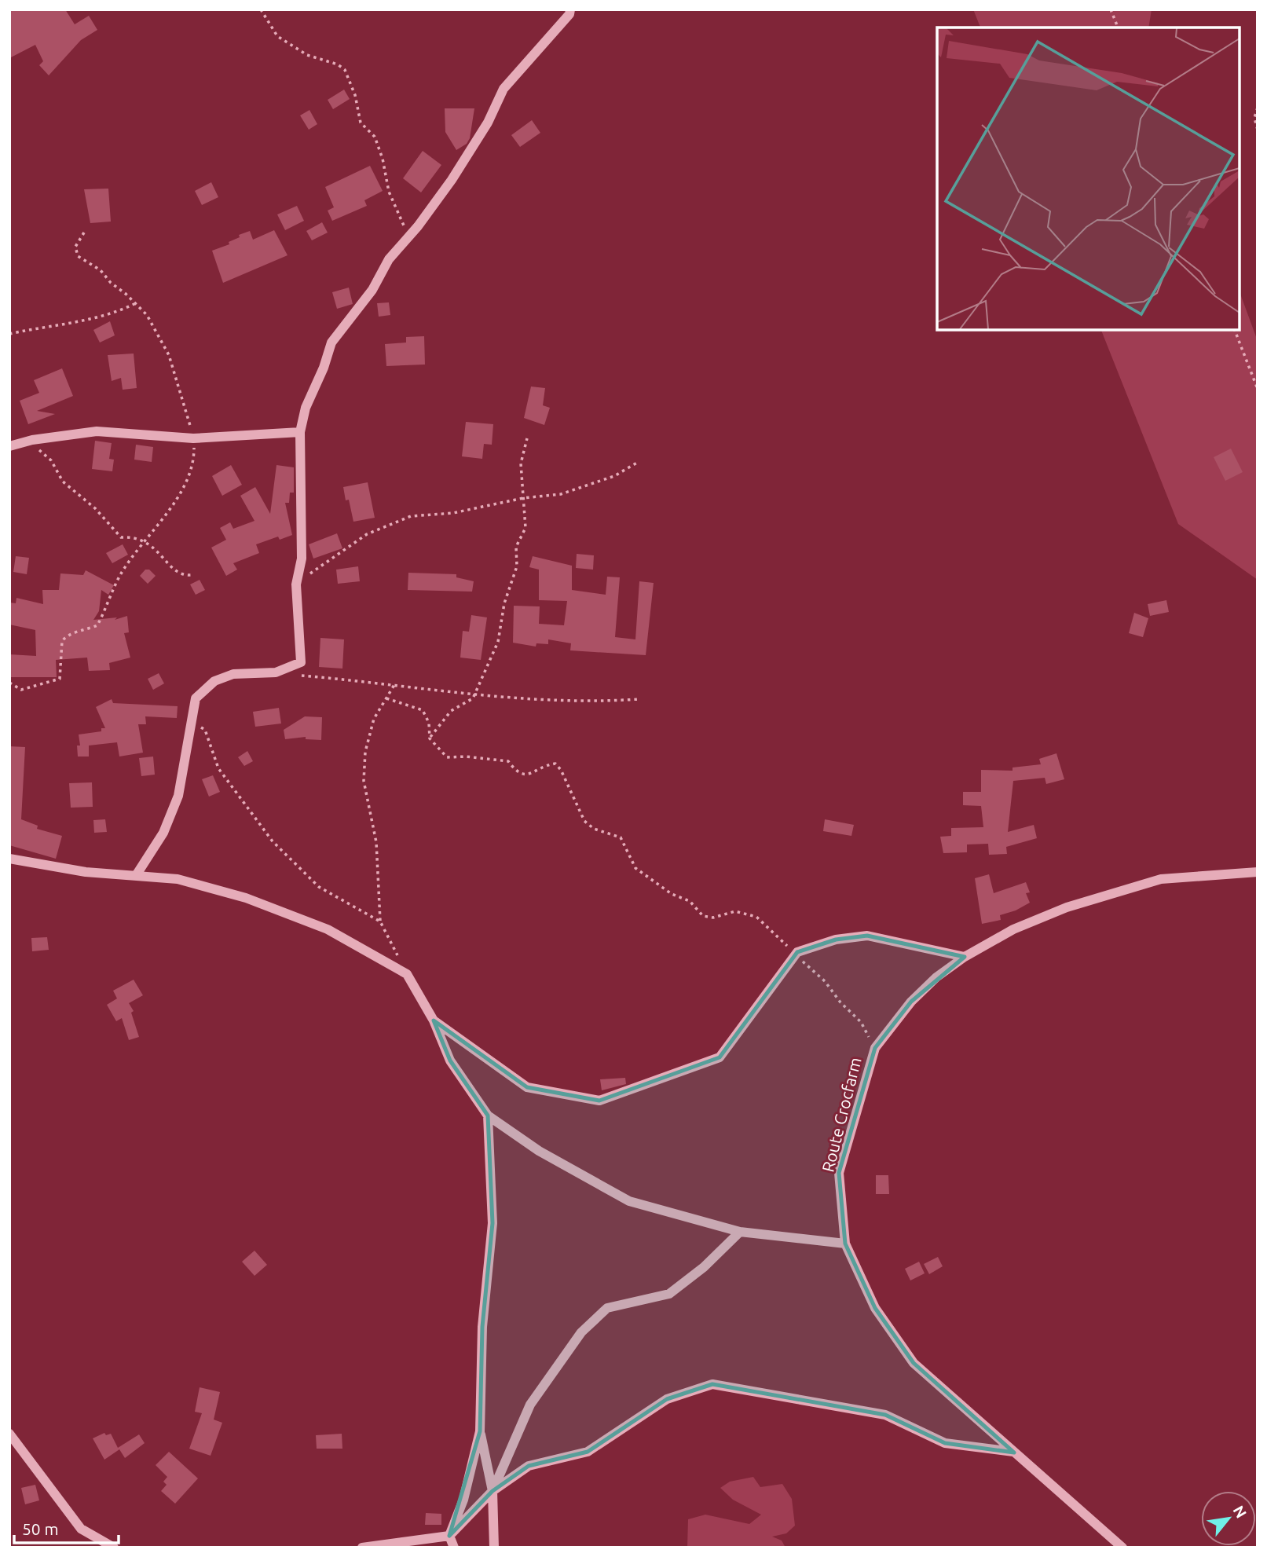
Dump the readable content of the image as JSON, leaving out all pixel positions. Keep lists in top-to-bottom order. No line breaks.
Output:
{"streets":{"street":["Route Crocfarm"]},"scale_bar":"50 m","north":"top right"}
